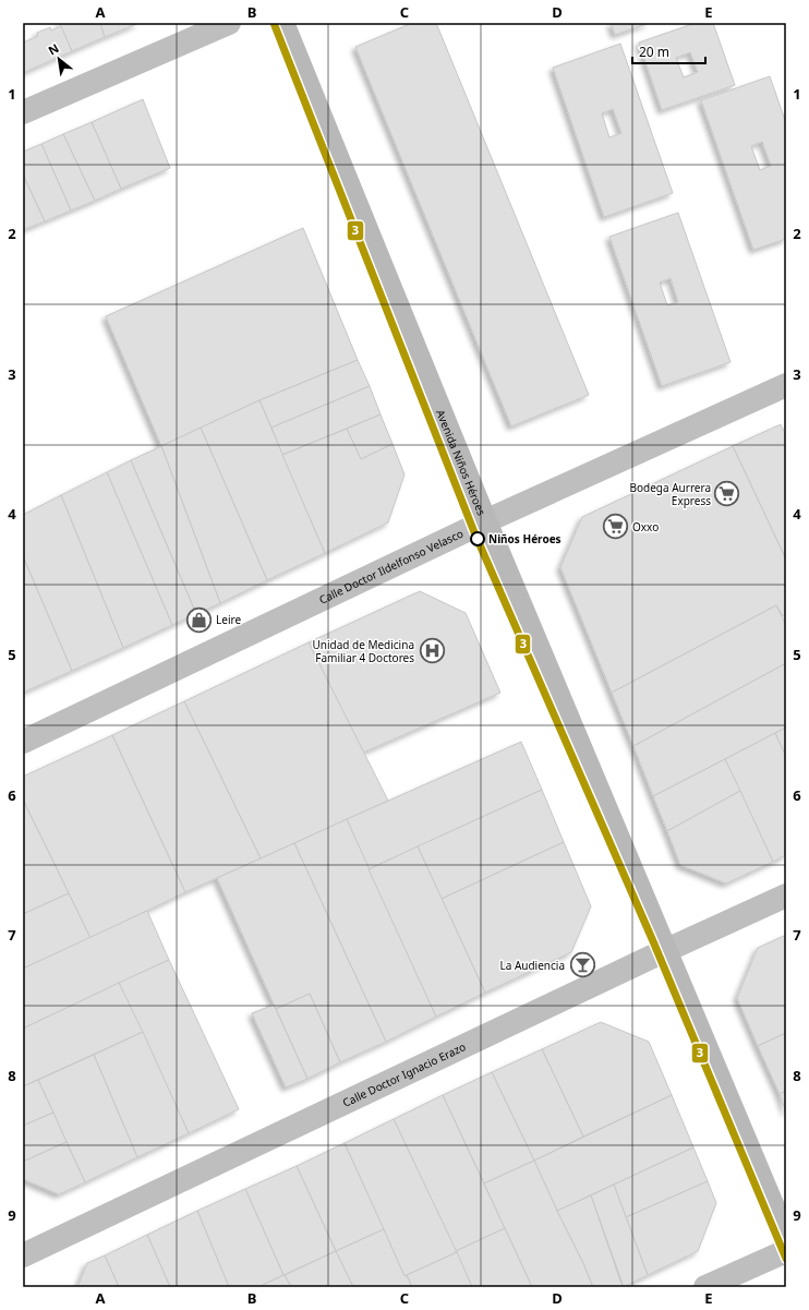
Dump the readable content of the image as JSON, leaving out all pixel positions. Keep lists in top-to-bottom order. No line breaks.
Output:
{"streets":{"main road":["Avenida Niños Héroes"],"street":["Calle Doctor Ildelfonso Velasco","Calle Doctor Ignacio Erazo"]},"crossings":[["Avenida Niños Héroes","Calle Doctor Ildelfonso Velasco"],["Avenida Niños Héroes","Calle Doctor Ignacio Erazo"]],"places":{"supermarket":["Bodega Aurrera Express","Oxxo"],"other":["Niños Héroes"],"shop":["Leire"],"hospital":["Unidad de Medicina Familiar 4 Doctores"],"bar":["La Audiencia"]},"lines":["transit line 3"],"scale_bar":"20 m","north":"top left","grid":{"columns":["A","B","C","D","E"],"rows":["1","2","3","4","5","6","7","8","9"]}}
